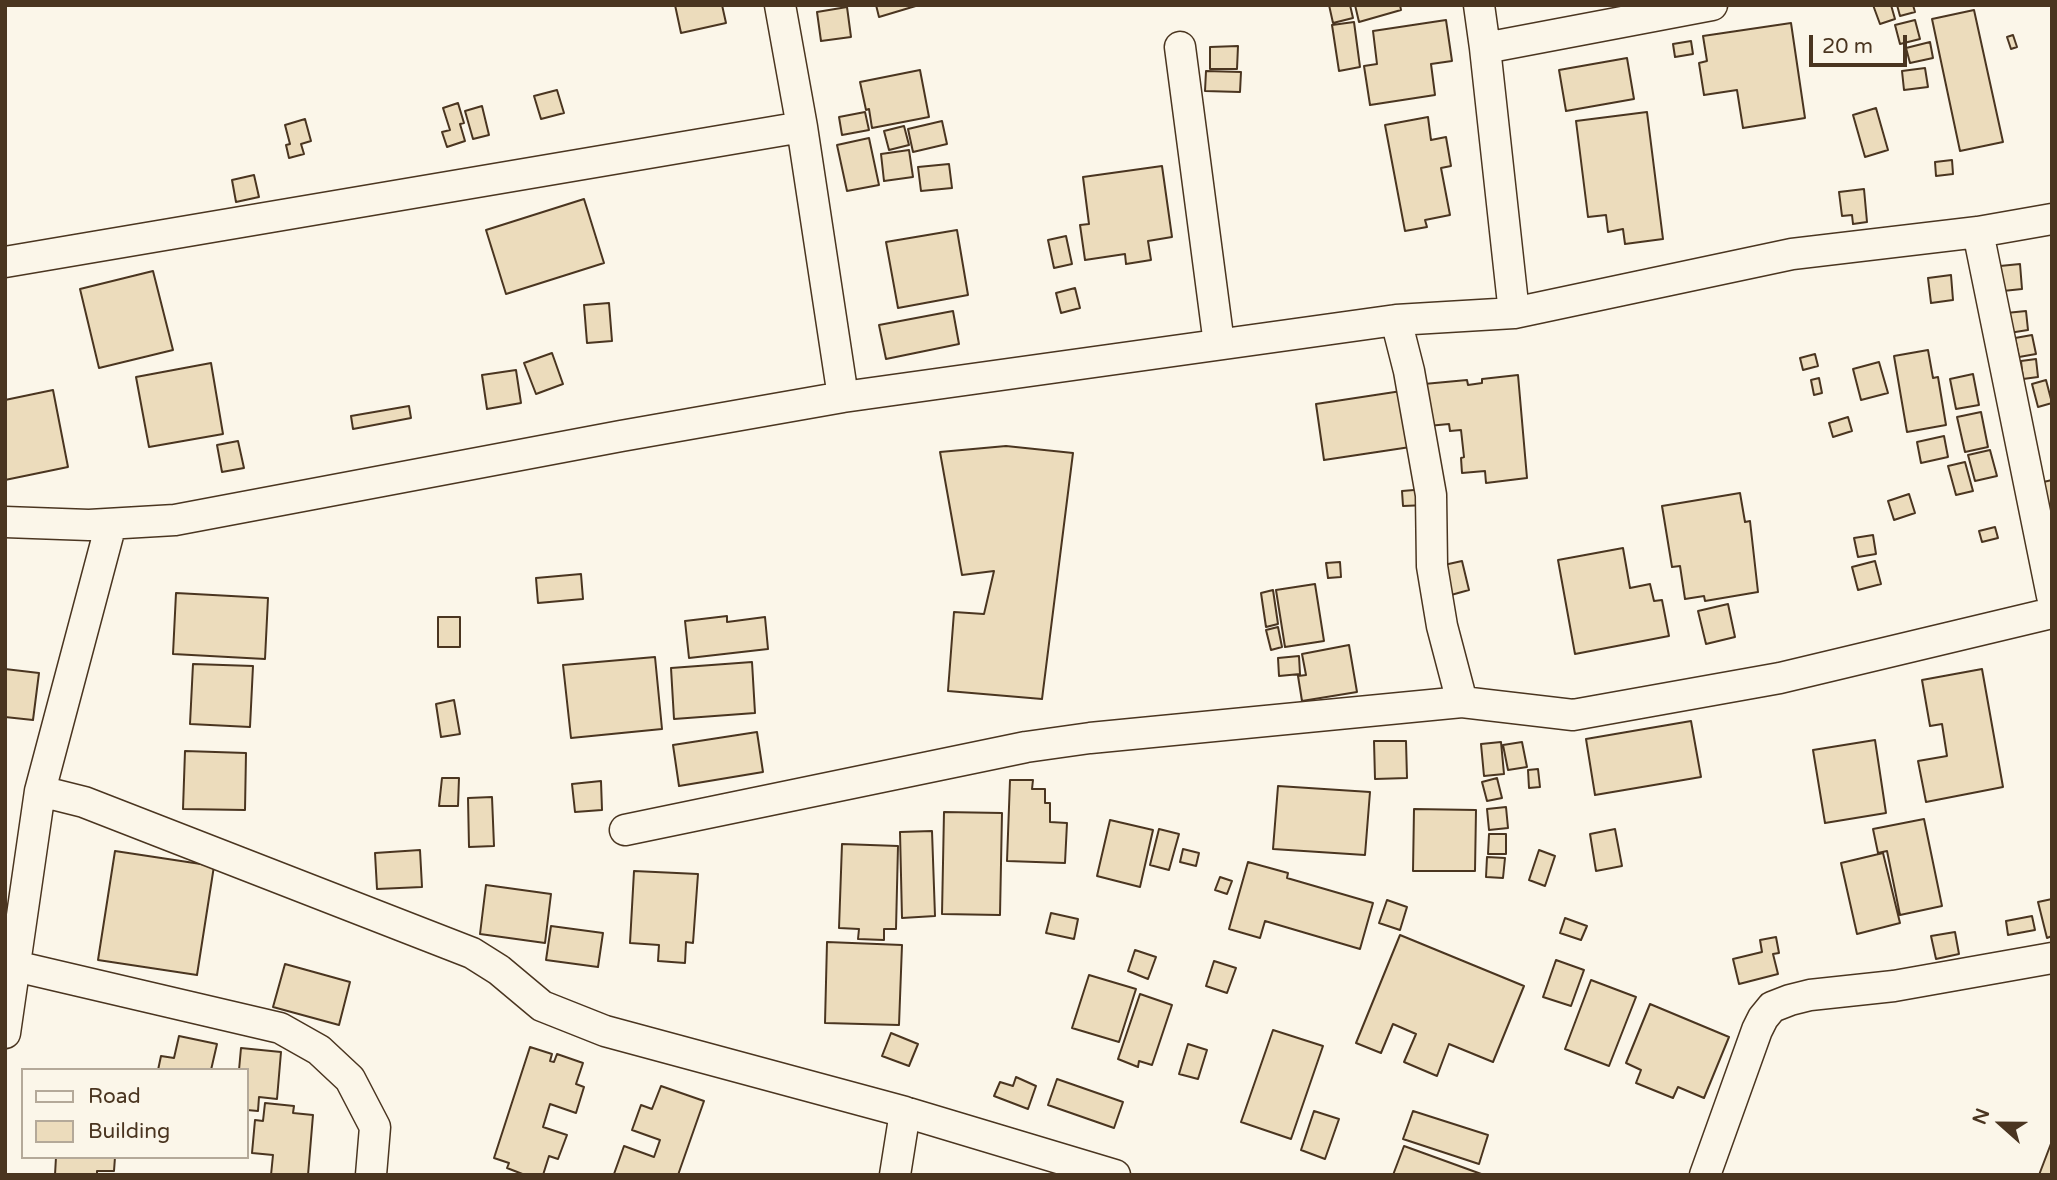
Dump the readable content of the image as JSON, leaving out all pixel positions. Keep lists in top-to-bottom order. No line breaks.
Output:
{"legend":["Road","Building"],"scale_bar":"20 m","north":"left"}
